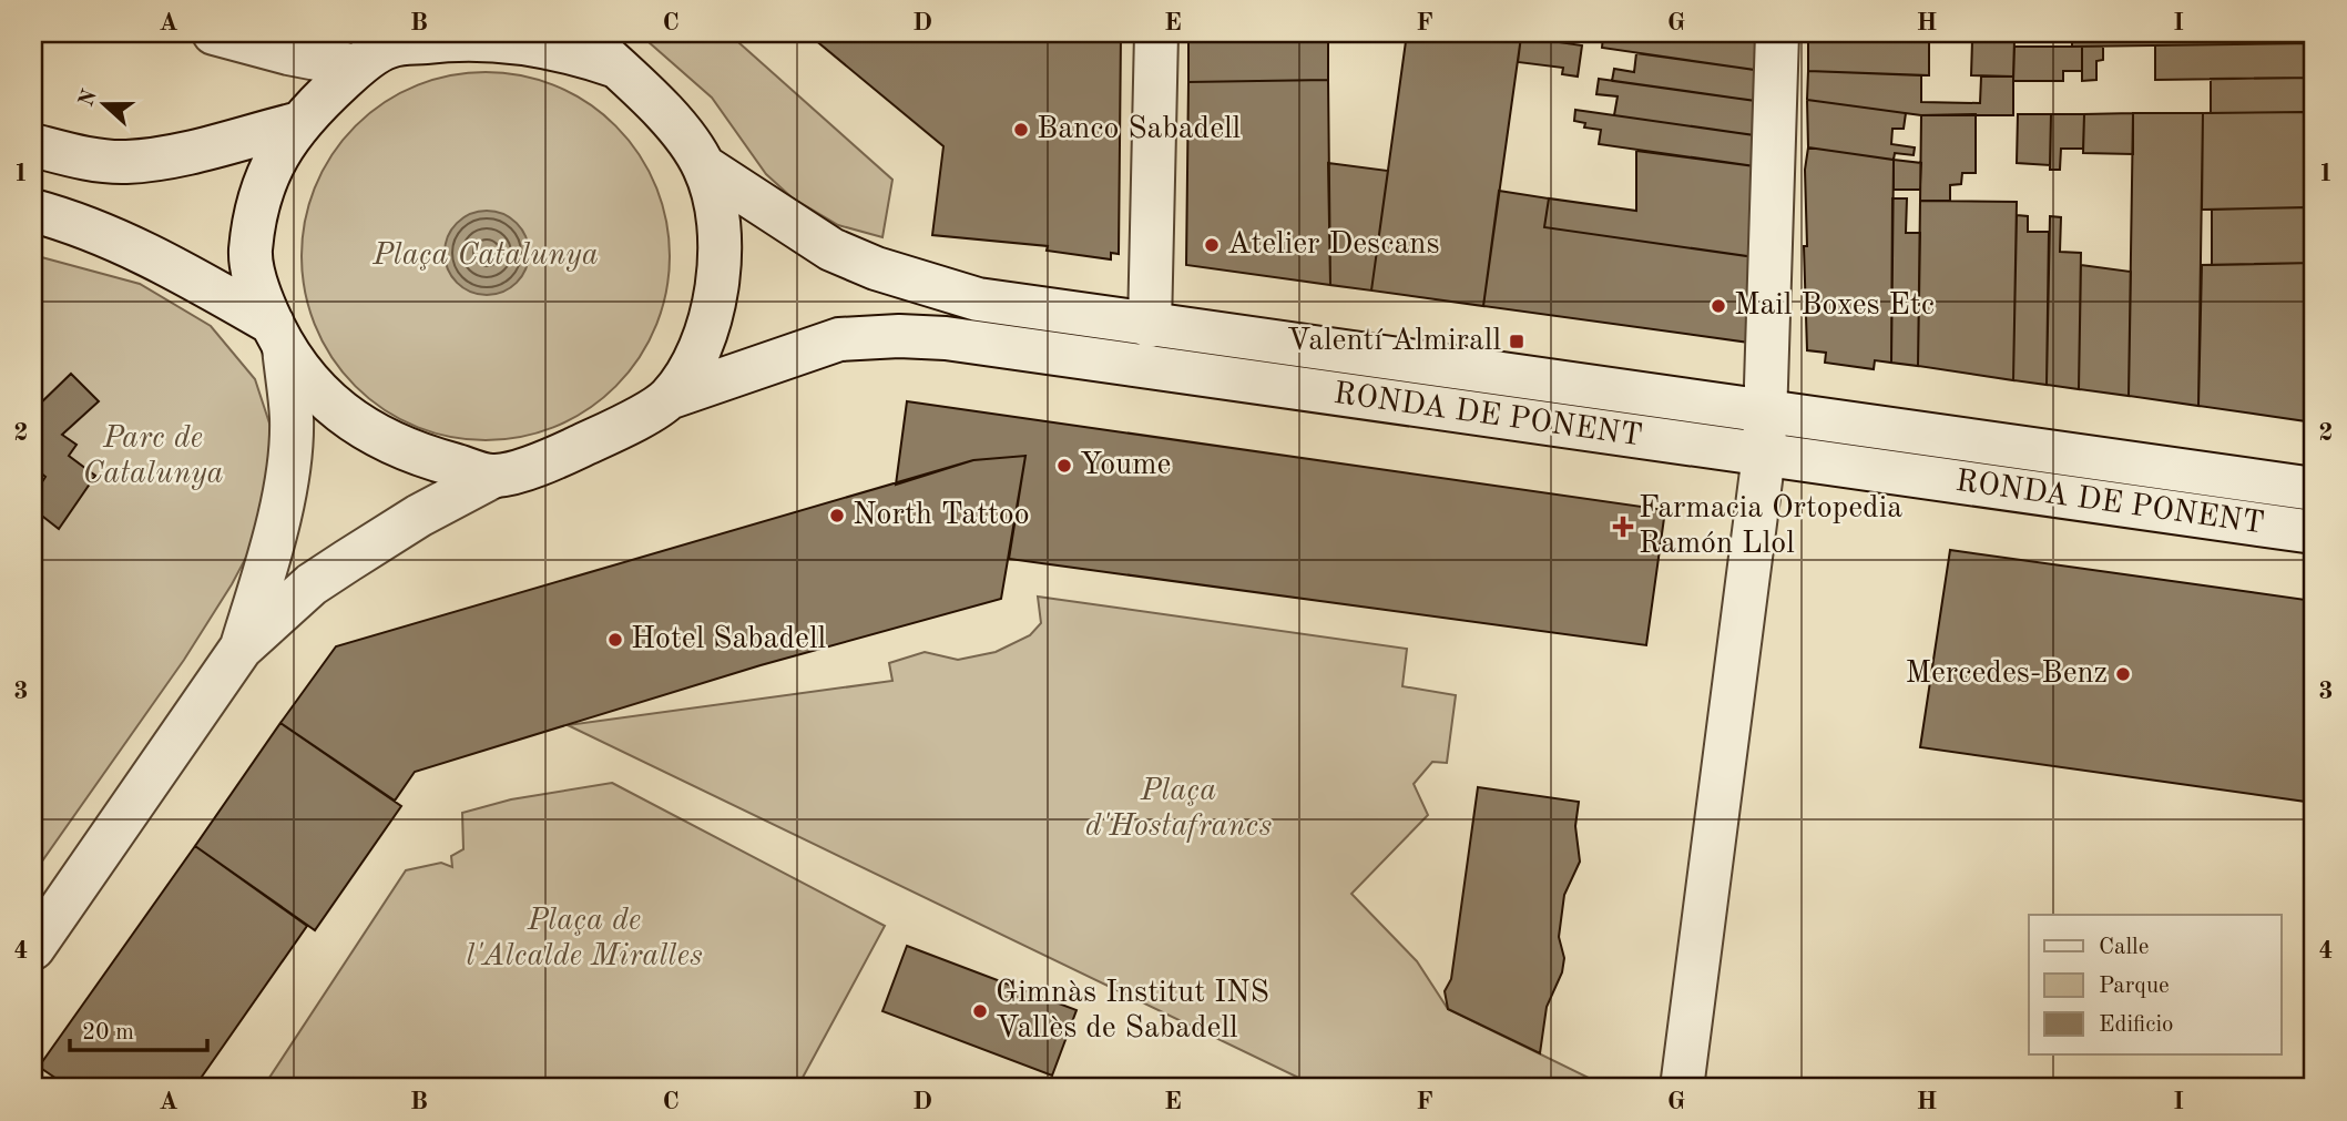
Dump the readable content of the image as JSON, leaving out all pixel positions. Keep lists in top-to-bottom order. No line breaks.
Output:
{"streets":{"main road":["RONDA DE PONENT"]},"parks":["Plaça Catalunya","Parc de Catalunya","Plaça d'Hostafrancs","Plaça de l'Alcalde Miralles"],"places":{"other":["Banco Sabadell","Atelier Descans","Mail Boxes Etc","Youme","North Tattoo","Hotel Sabadell","Mercedes-Benz","Gimnàs Institut INS Vallès de Sabadell"],"transit":["Valentí Almirall"],"health":["Farmacia Ortopedia Ramón Llol"]},"legend":["Calle","Parque","Edificio"],"scale_bar":"20 m","north":"left","grid":{"columns":["A","B","C","D","E","F","G","H","I"],"rows":["1","2","3","4"]}}
